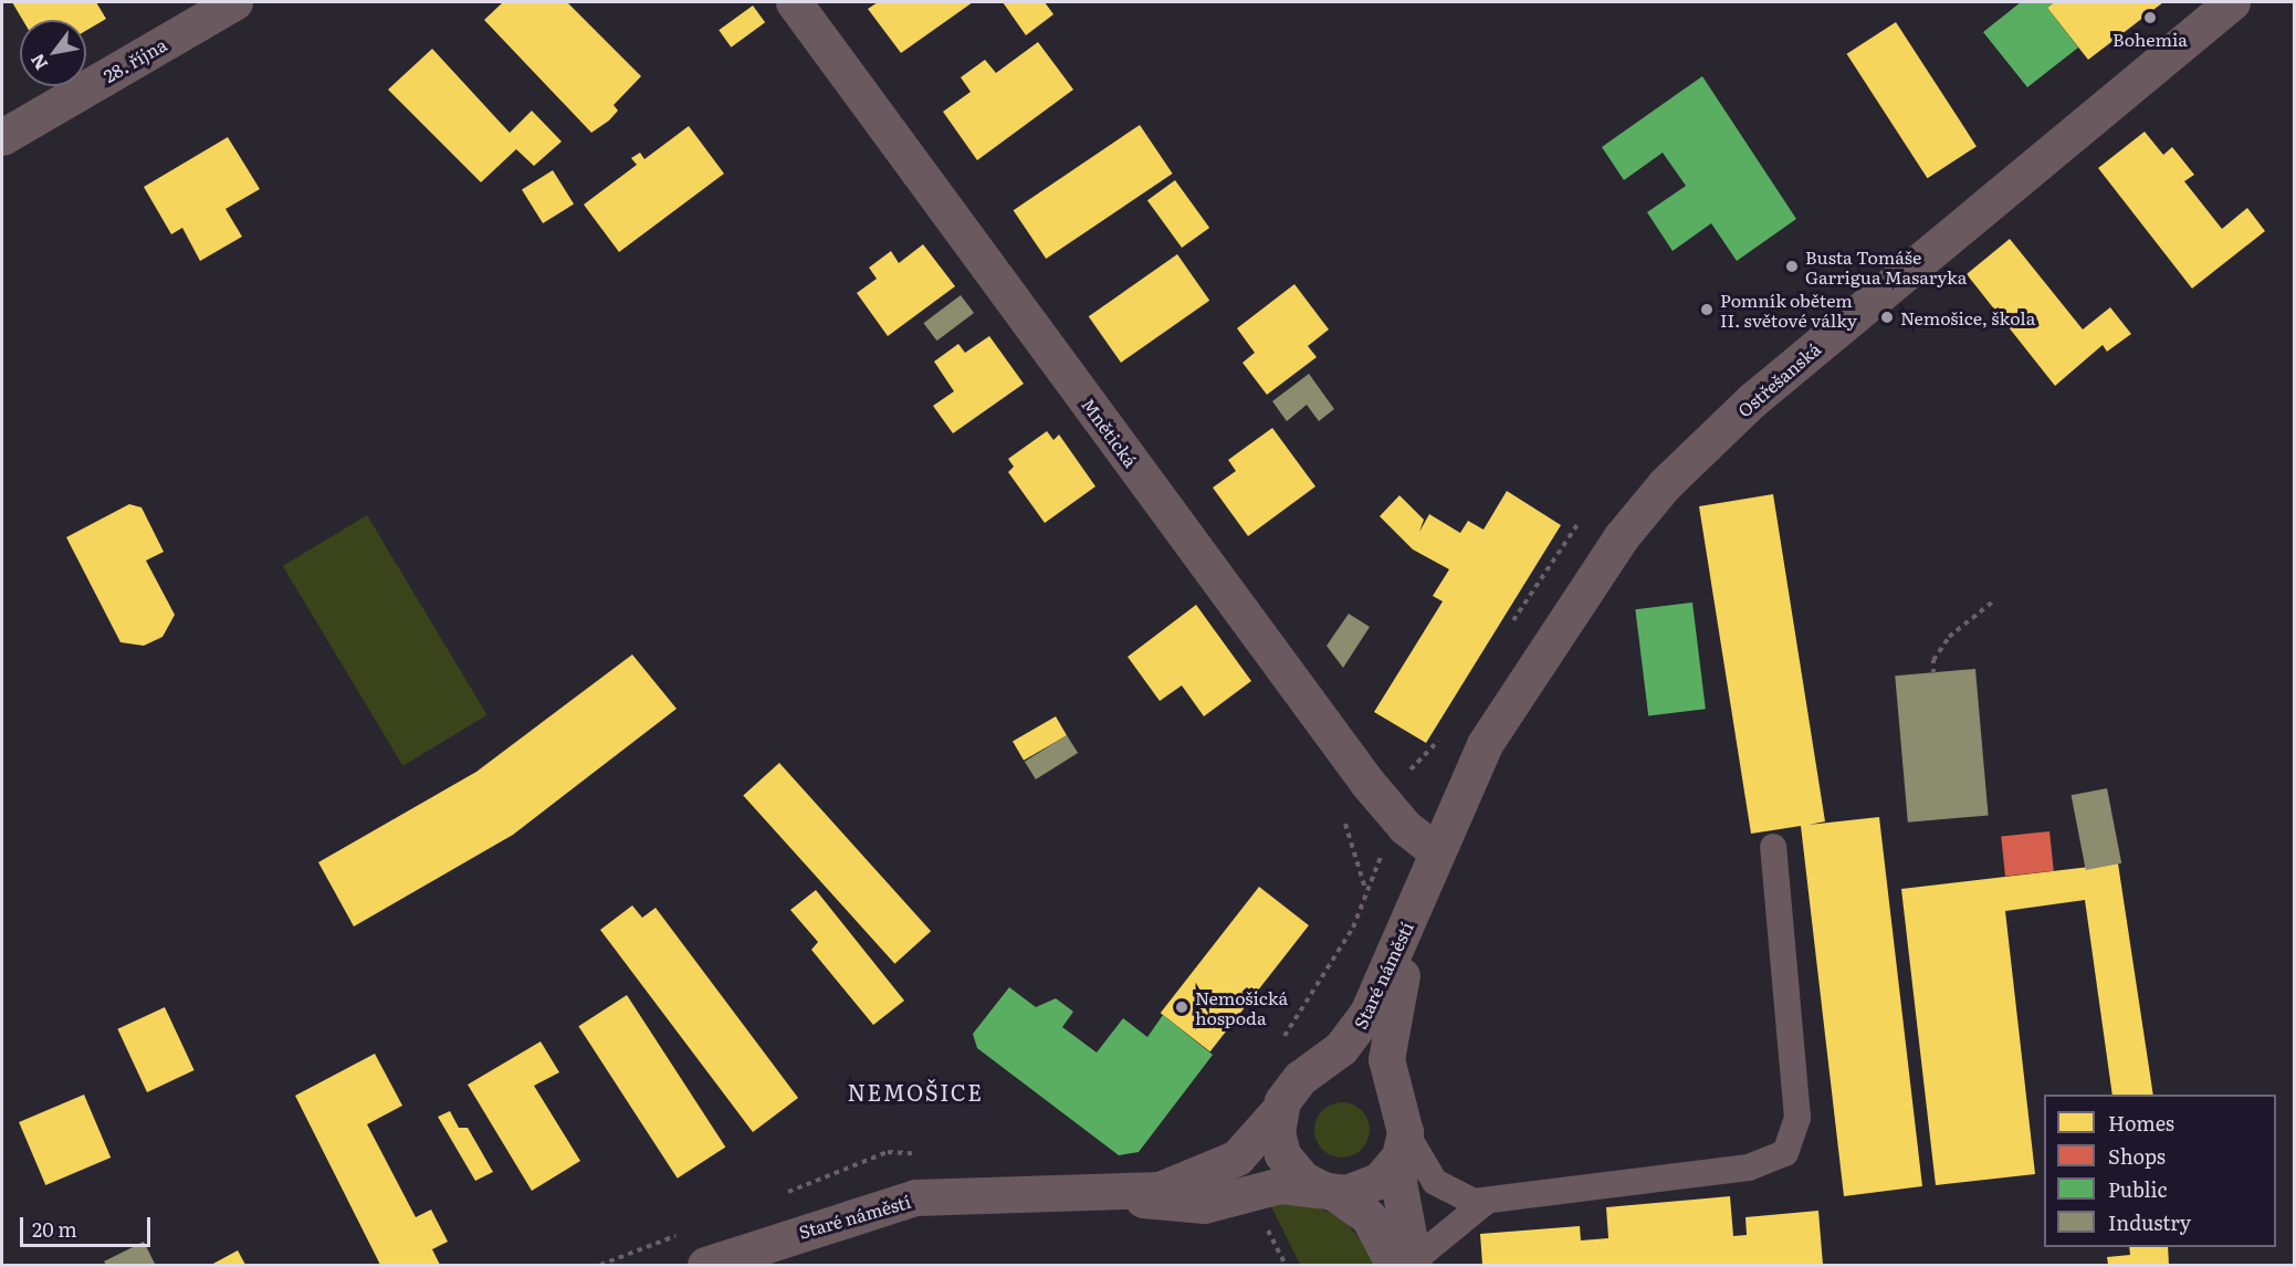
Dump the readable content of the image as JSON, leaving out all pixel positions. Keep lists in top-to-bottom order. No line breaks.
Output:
{"streets":{"street":["28. října","Ostřešanská","Mnětická","Staré náměstí"]},"crossings":[["Ostřešanská","Mnětická"],["Ostřešanská","Staré náměstí"],["Mnětická","Staré náměstí"]],"districts":["NEMOŠICE"],"places":["Bohemia","Busta Tomáše Garrigua Masaryka","Pomník obětem II. světové války","Nemošice, škola","Nemošická hospoda"],"legend":["Homes","Shops","Public","Industry"],"scale_bar":"20 m","north":"bottom left"}
